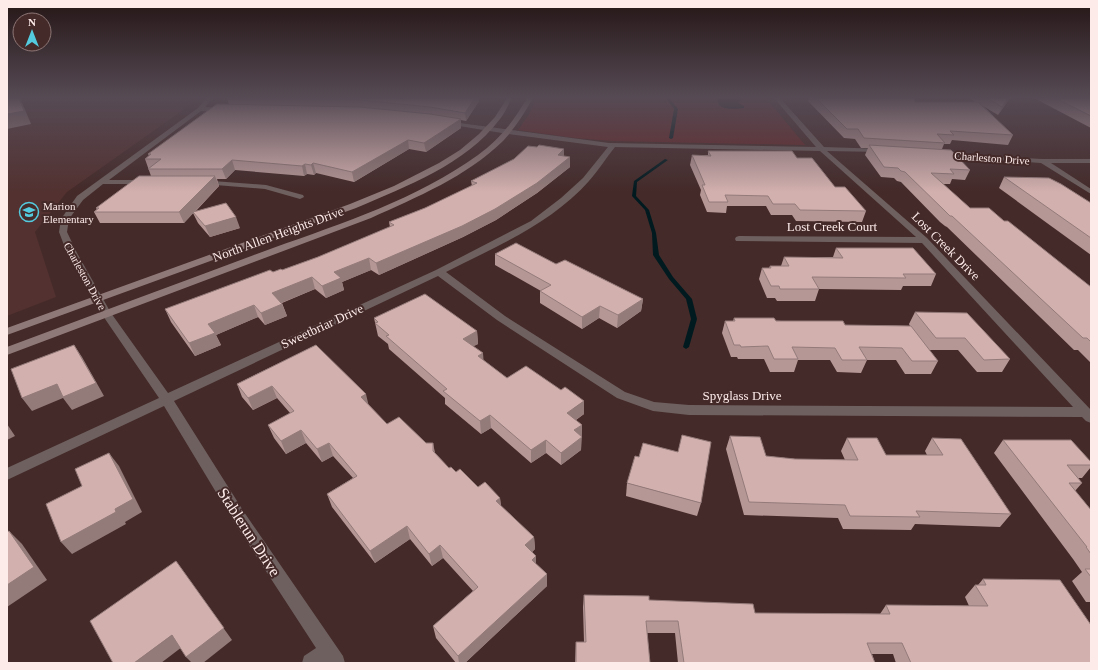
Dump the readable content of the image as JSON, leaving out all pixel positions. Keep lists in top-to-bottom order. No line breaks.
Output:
{"streets":{"main road":["North Allen Heights Drive"],"street":["Charleston Drive","Lost Creek Court","Lost Creek Drive","Sweetbriar Drive","Spyglass Drive","Stablerun Drive"]},"crossings":[["Charleston Drive","North Allen Heights Drive"],["Charleston Drive","Sweetbriar Drive"],["Charleston Drive","Stablerun Drive"],["Lost Creek Court","Lost Creek Drive"],["Lost Creek Drive","Spyglass Drive"],["Sweetbriar Drive","Spyglass Drive"],["Sweetbriar Drive","Stablerun Drive"]],"places":{"school or university":["Marion Elementary"]},"north":"top"}
